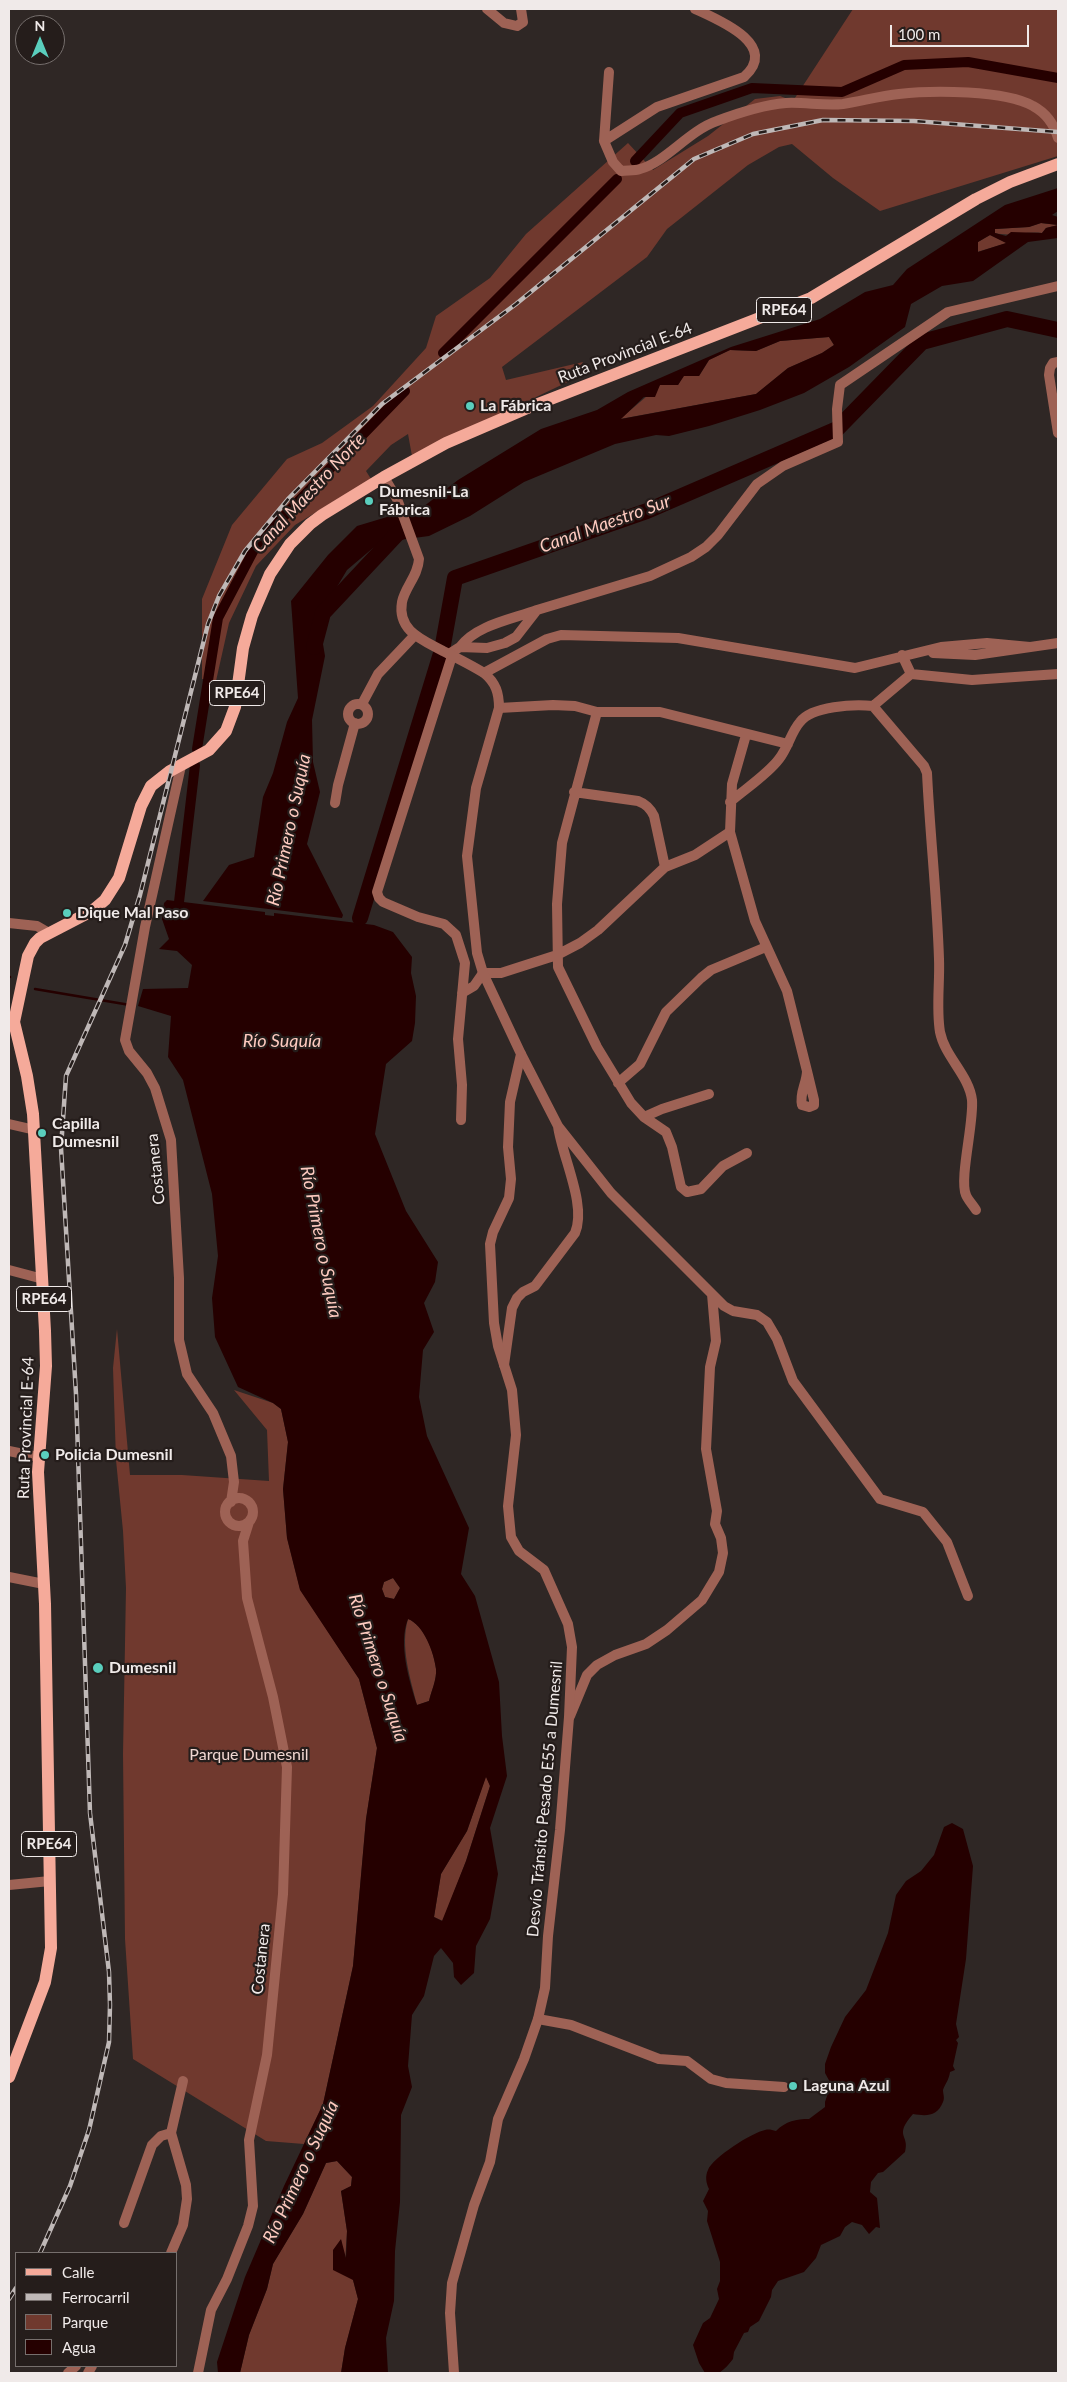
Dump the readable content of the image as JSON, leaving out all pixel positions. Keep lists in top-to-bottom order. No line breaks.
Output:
{"streets":{"main road":["RPE64","Ruta Provincial E-64"],"street":["Costanera","Desvío Tránsito Pesado E55 a Dumesnil"]},"crossings":[["Ruta Provincial E-64","Costanera"]],"water":["Canal Maestro Norte","Canal Maestro Sur","Río Primero o Suquía","Río Suquía"],"parks":["Parque Dumesnil"],"places":["La Fábrica","Dumesnil-La Fábrica","Dique Mal Paso","Capilla Dumesnil","Policia Dumesnil","Dumesnil","Laguna Azul"],"legend":["Calle","Ferrocarril","Parque","Agua"],"scale_bar":"100 m","north":"top"}
